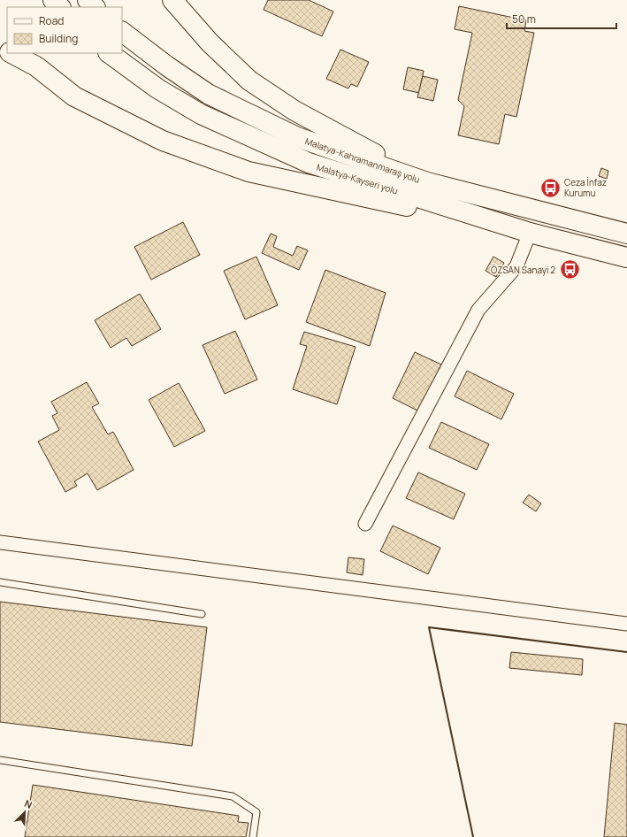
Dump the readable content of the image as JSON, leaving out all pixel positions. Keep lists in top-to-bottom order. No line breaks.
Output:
{"streets":{"highway":["Malatya-Kahramanmaraş yolu","Malatya-Kayseri yolu"]},"places":{"bus stop":["Ceza İnfaz Kurumu","ÖZSAN Sanayi 2"]},"legend":["Road","Building"],"scale_bar":"50 m","north":"top right"}
